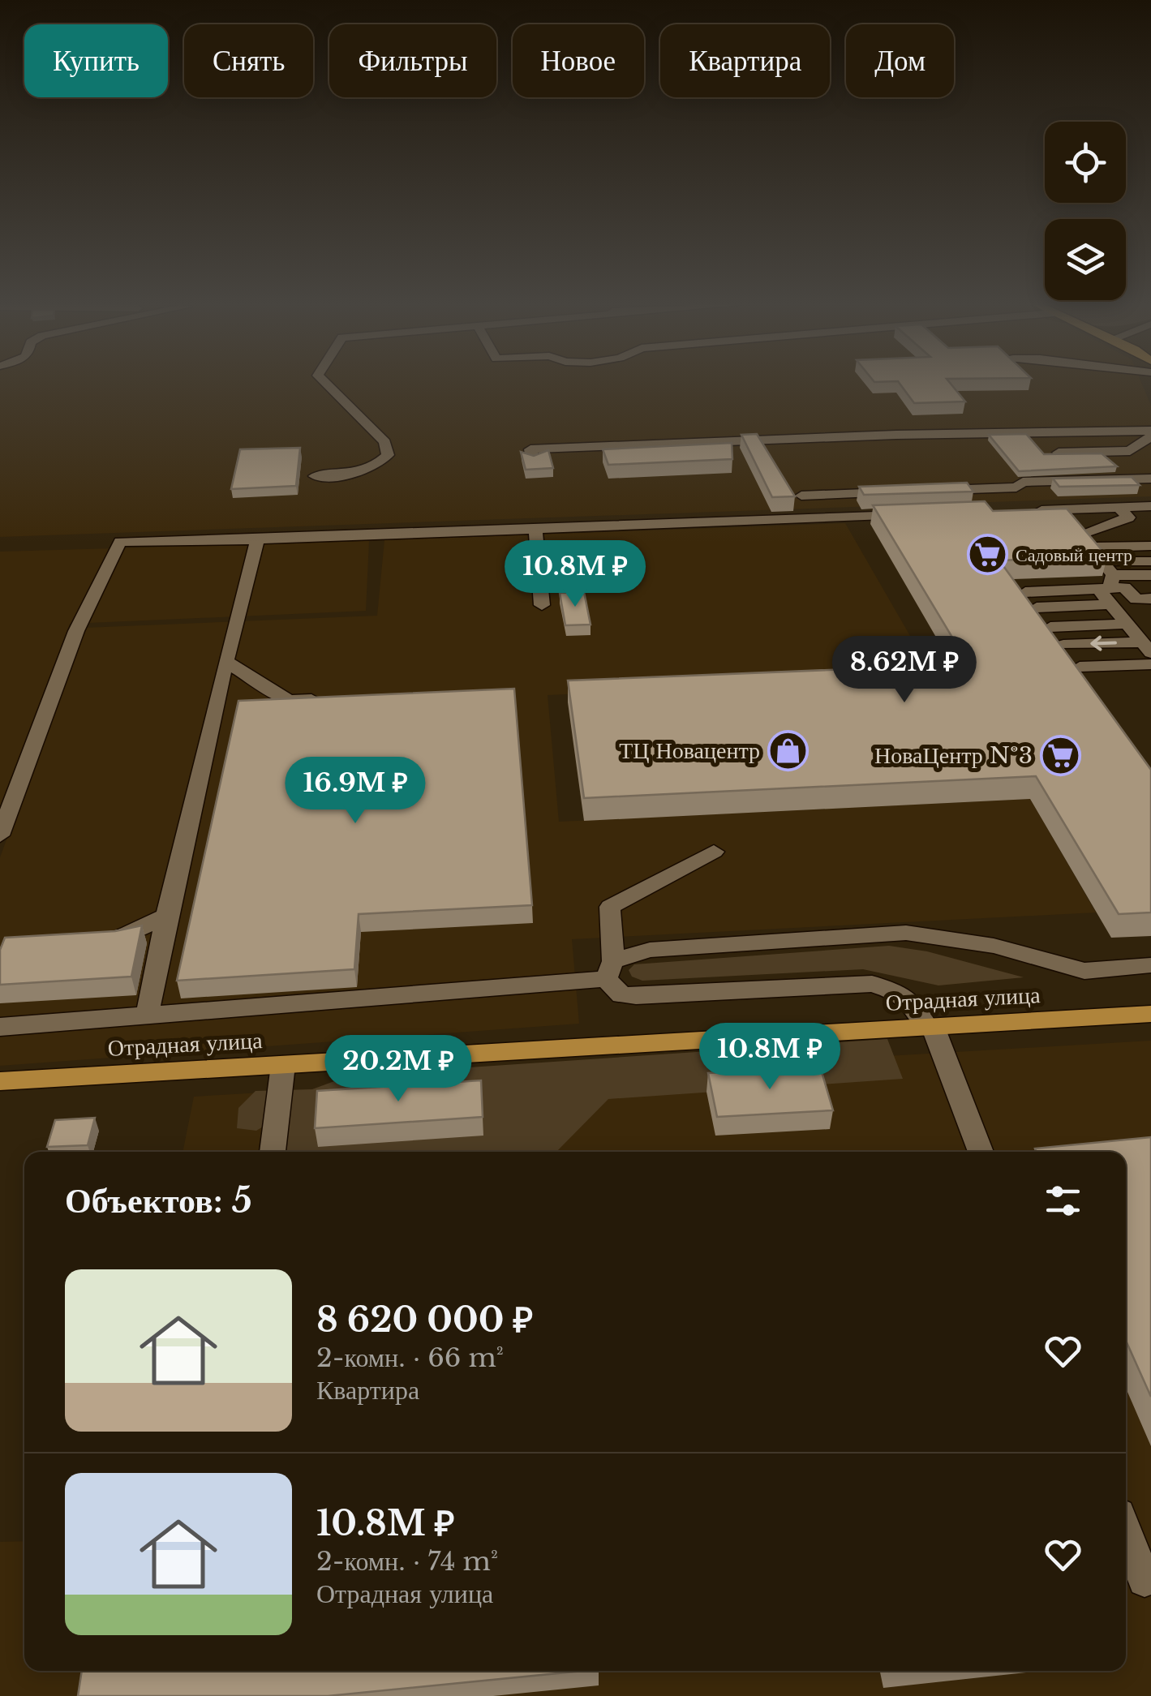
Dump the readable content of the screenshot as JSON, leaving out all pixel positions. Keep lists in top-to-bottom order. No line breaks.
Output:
{"streets":{"main road":["Отрадная улица"]},"places":{"supermarket":["Садовый центр","НоваЦентр №3"],"shop":["ТЦ Новацентр"]},"page":{"chip":["Купить","Снять","Фильтры","Новое","Квартира","Дом"],"price":["10.8M ₽","8.62M ₽","16.9M ₽","10.8M ₽","20.2M ₽"],"heading":"Объектов: 5","list":[{"name":"8 620 000 ₽","note":"2-комн. · 66 m² · Квартира"},{"name":"10.8M ₽","note":"2-комн. · 74 m² · Отрадная улица"}]}}
